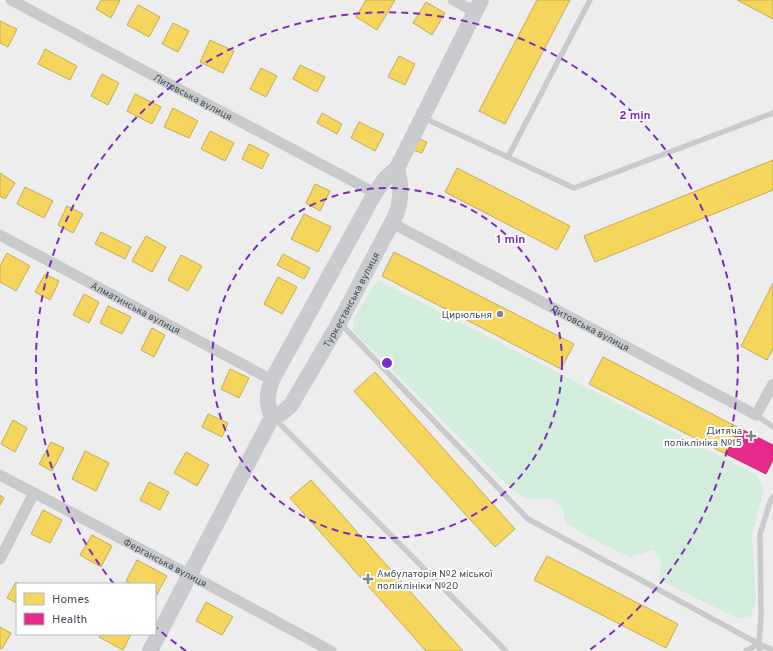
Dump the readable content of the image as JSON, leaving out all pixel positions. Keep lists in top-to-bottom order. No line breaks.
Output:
{"streets":{"street":["Литовська вулиця","Туркестанська вулиця","Алматинська вулиця","Ферганська вулиця"]},"crossings":[["Литовська вулиця","Туркестанська вулиця"]],"places":{"other":["Цирюльня"],"health":["Дитяча поліклініка №15","Амбулаторія №2 міської поліклініки №20"]},"legend":["Homes","Health"],"rings":["2 min","1 min"]}
